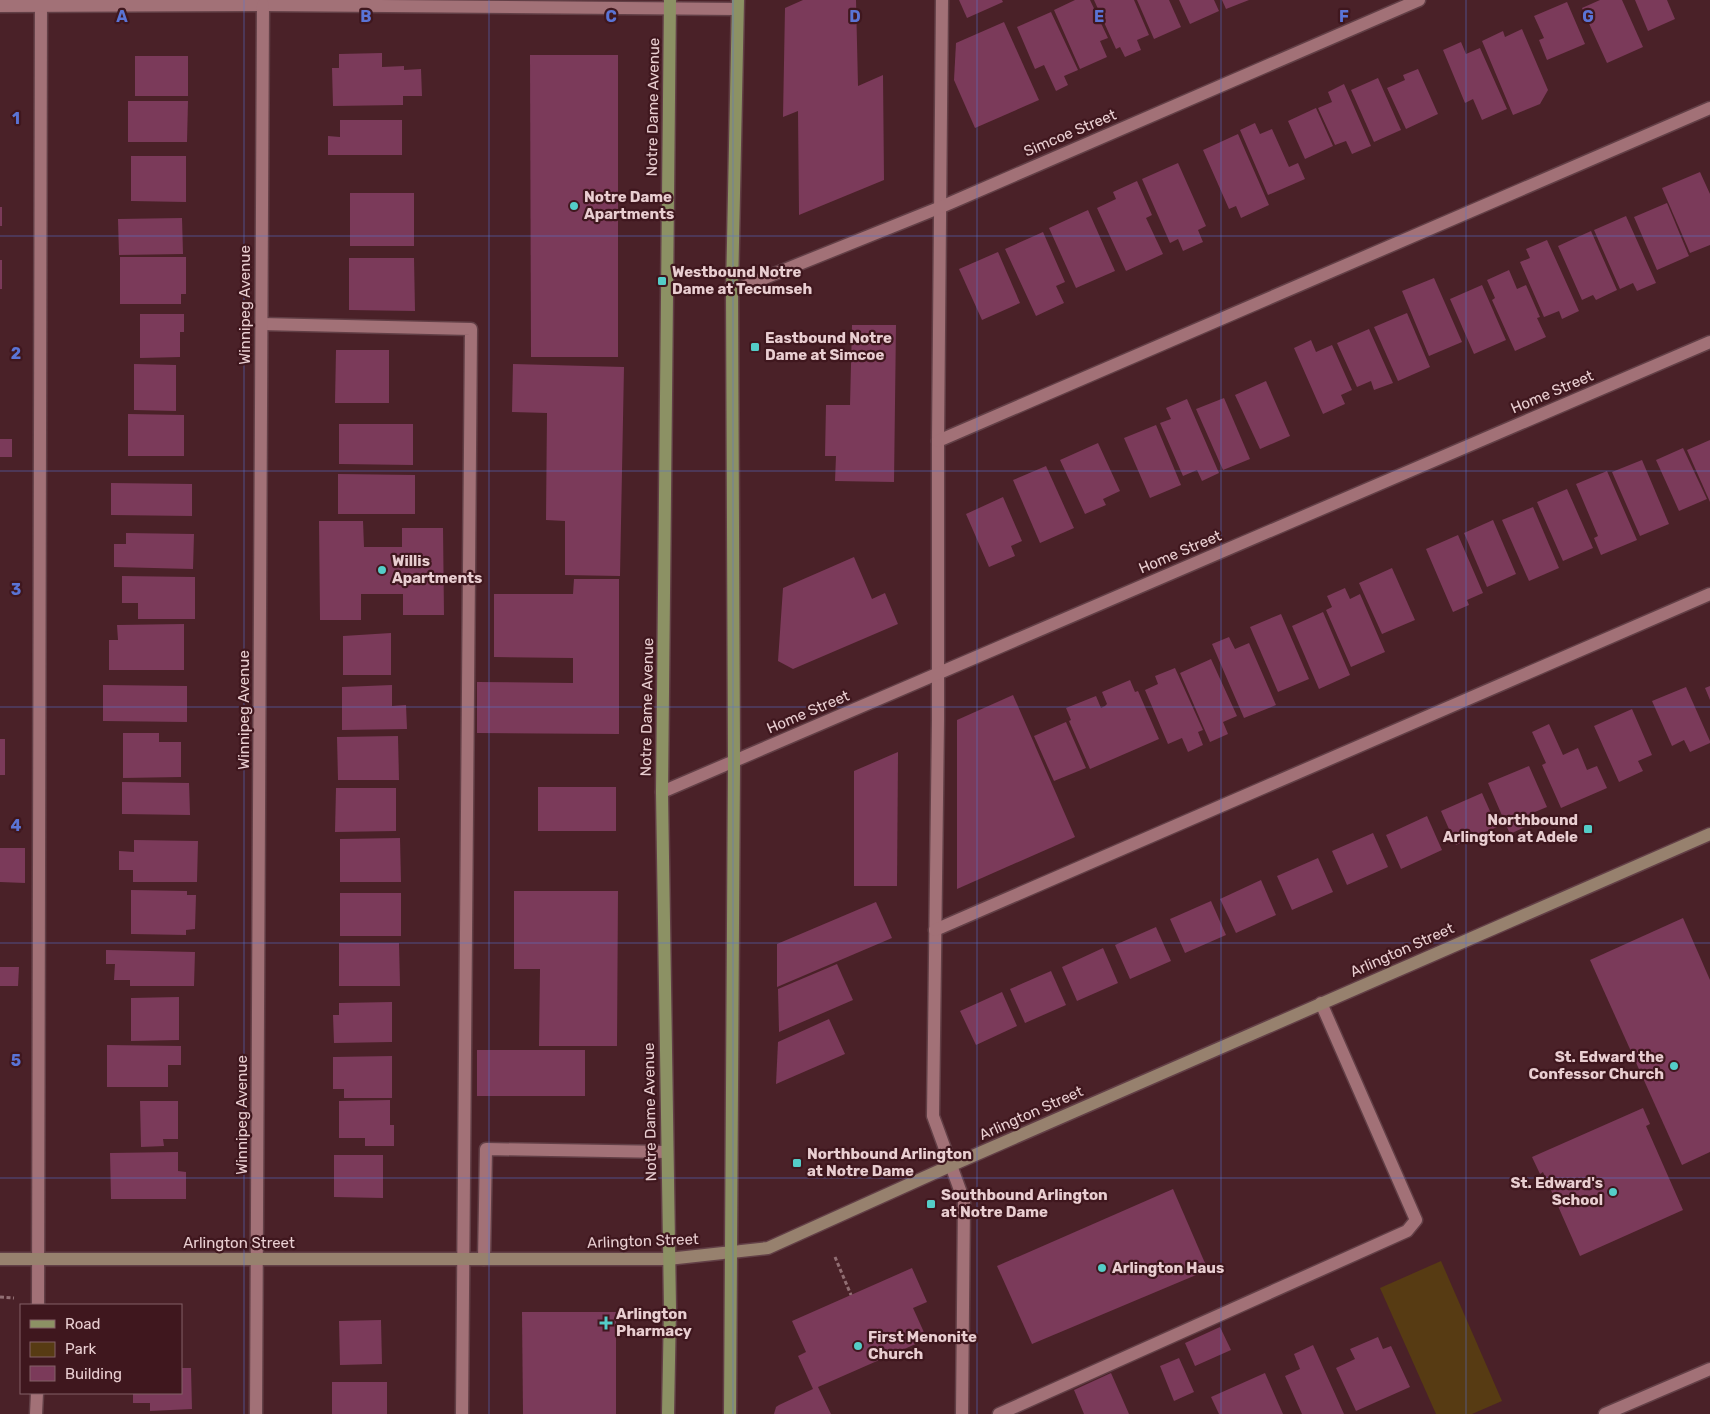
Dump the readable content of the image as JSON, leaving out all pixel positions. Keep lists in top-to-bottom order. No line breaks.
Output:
{"streets":{"main road":["Notre Dame Avenue","Arlington Street"],"street":["Simcoe Street","Winnipeg Avenue","Home Street"]},"crossings":[["Notre Dame Avenue","Home Street"],["Notre Dame Avenue","Arlington Street"],["Winnipeg Avenue","Arlington Street"]],"places":{"other":["Notre Dame Apartments","Willis Apartments","St. Edward the Confessor Church","St. Edward's School","Arlington Haus","First Menonite Church"],"transit":["Westbound Notre Dame at Tecumseh","Eastbound Notre Dame at Simcoe","Northbound Arlington at Adele","Northbound Arlington at Notre Dame","Southbound Arlington at Notre Dame"],"health":["Arlington Pharmacy"]},"legend":["Road","Park","Building"],"grid":{"columns":["A","B","C","D","E","F","G"],"rows":["1","2","3","4","5"]}}
